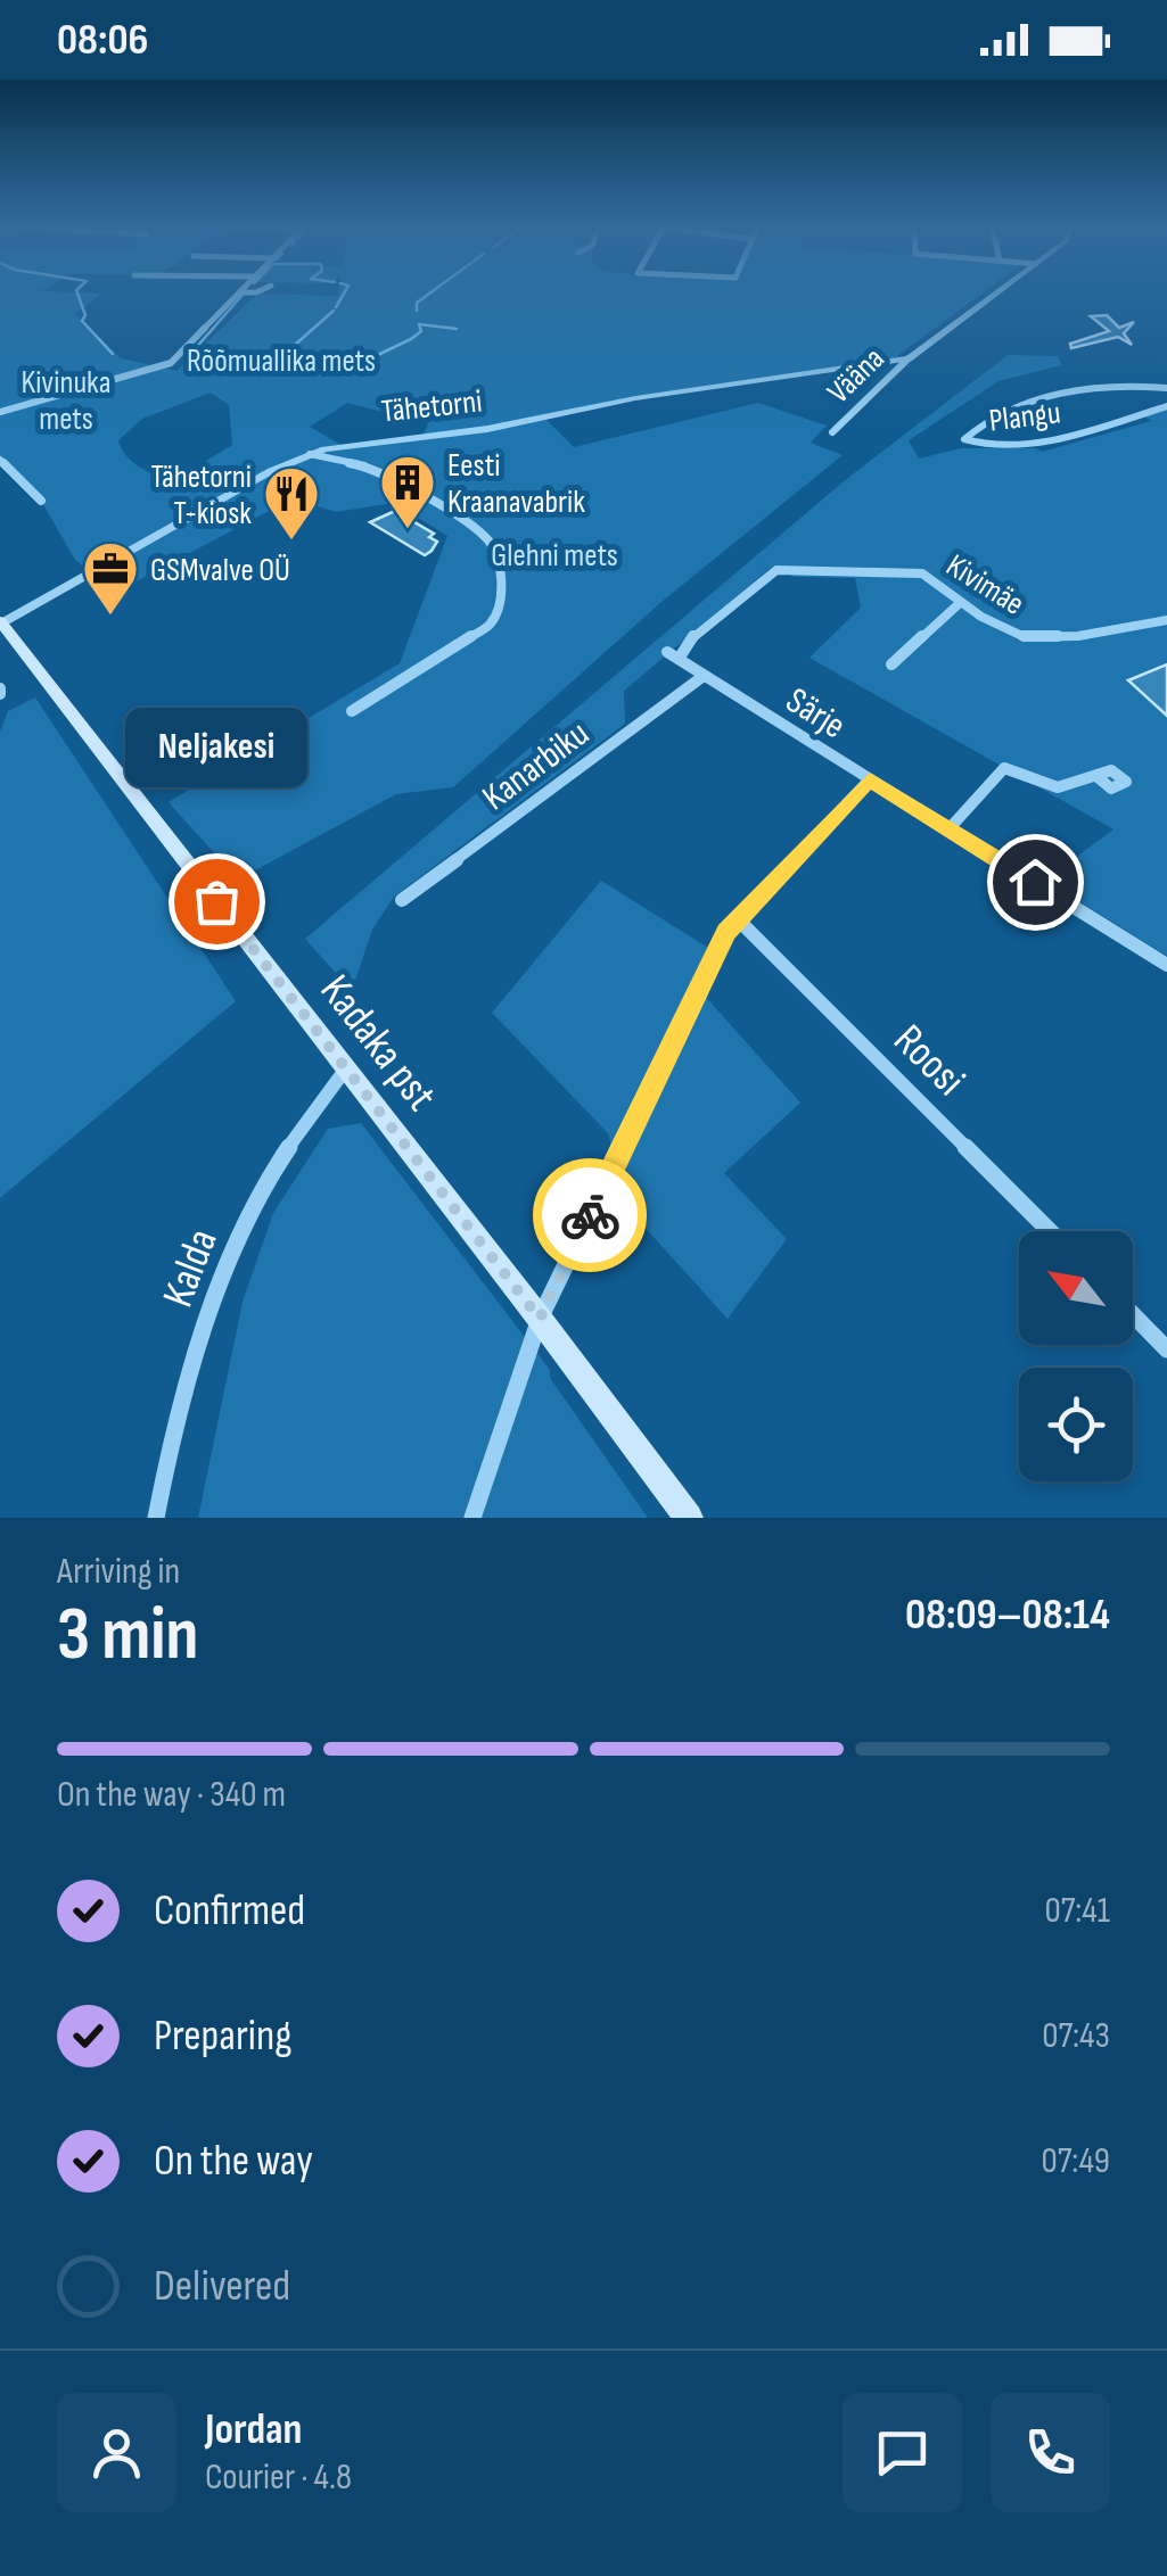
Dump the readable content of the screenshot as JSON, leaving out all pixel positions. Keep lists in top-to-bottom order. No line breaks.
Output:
{"streets":{"main road":["Kadaka pst"],"street":["Vääna","Tähetorni","Plangu","Kivimäe","Särje","Kanarbiku","Roosi","Kalda"]},"crossings":[["Vääna","Tähetorni"],["Tähetorni","Kadaka pst"],["Kivimäe","Särje"],["Särje","Kanarbiku"],["Kadaka pst","Kalda"]],"parks":["Rõõmuallika mets","Kivinuka mets","Glehni mets"],"places":{"building":["Eesti Kraanavabrik"],"restaurant":["Tähetorni T-kiosk"],"office":["GSMvalve OÜ"],"other":["Neljakesi"]},"north":"top left","page":{"status":"08:06","bubble":"Neljakesi","heading":["3 min","Arriving in","08:09–08:14"],"panel":["Jordan","Courier · 4.8"],"bar":"On the way · 340 m","list":[["Confirmed","07:41"],["Preparing","07:43"],["On the way","07:49"],"Delivered"]}}
